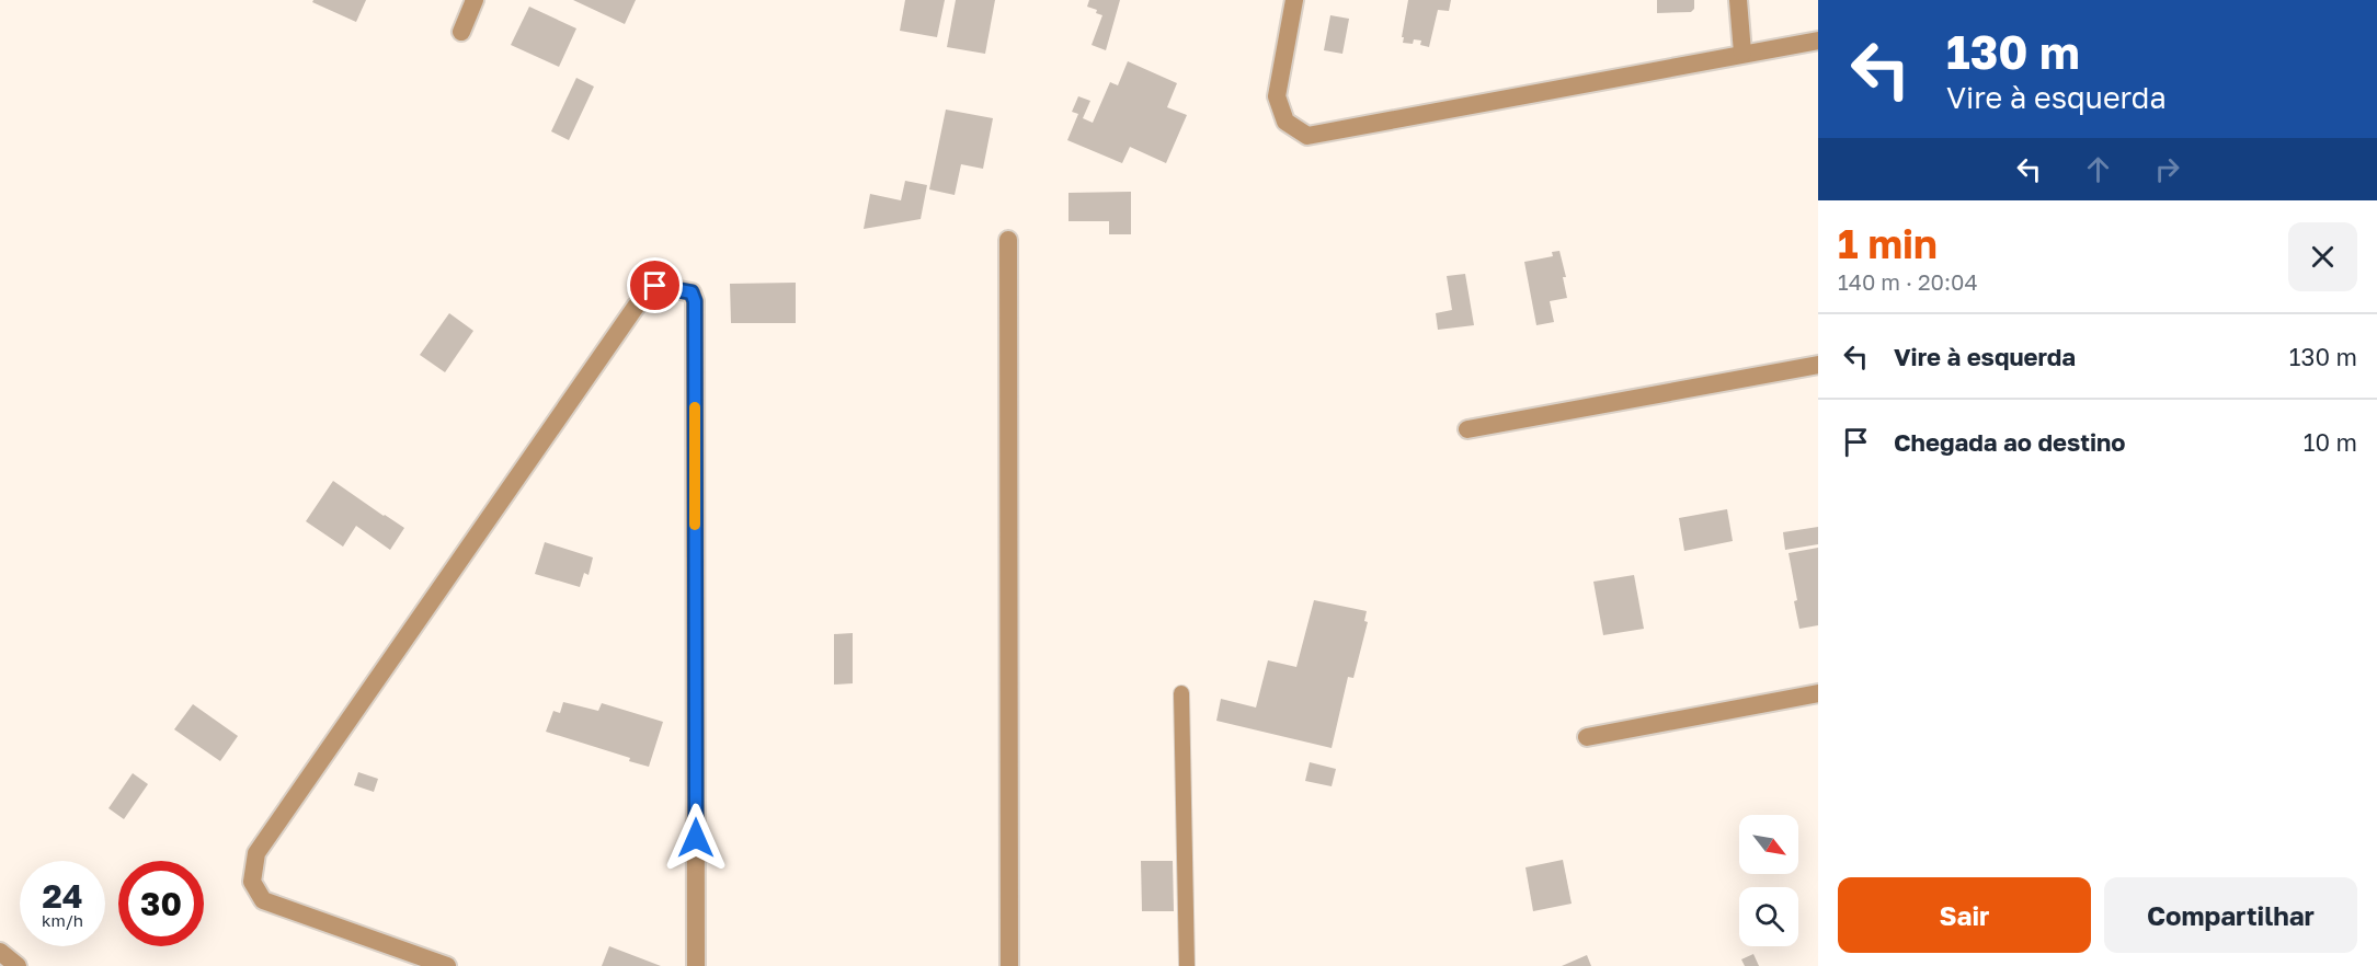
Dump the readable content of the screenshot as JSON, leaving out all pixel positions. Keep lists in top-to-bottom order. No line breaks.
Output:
{"north":"bottom right","page":{"turn":["130 m","Vire à esquerda"],"heading":["1 min","140 m · 20:04"],"list":[{"name":"Vire à esquerda","value":"130 m"},{"name":"Chegada ao destino","value":"10 m"}],"speed":"24 km/h","limit":"30","buttons":["Sair","Compartilhar"]}}
